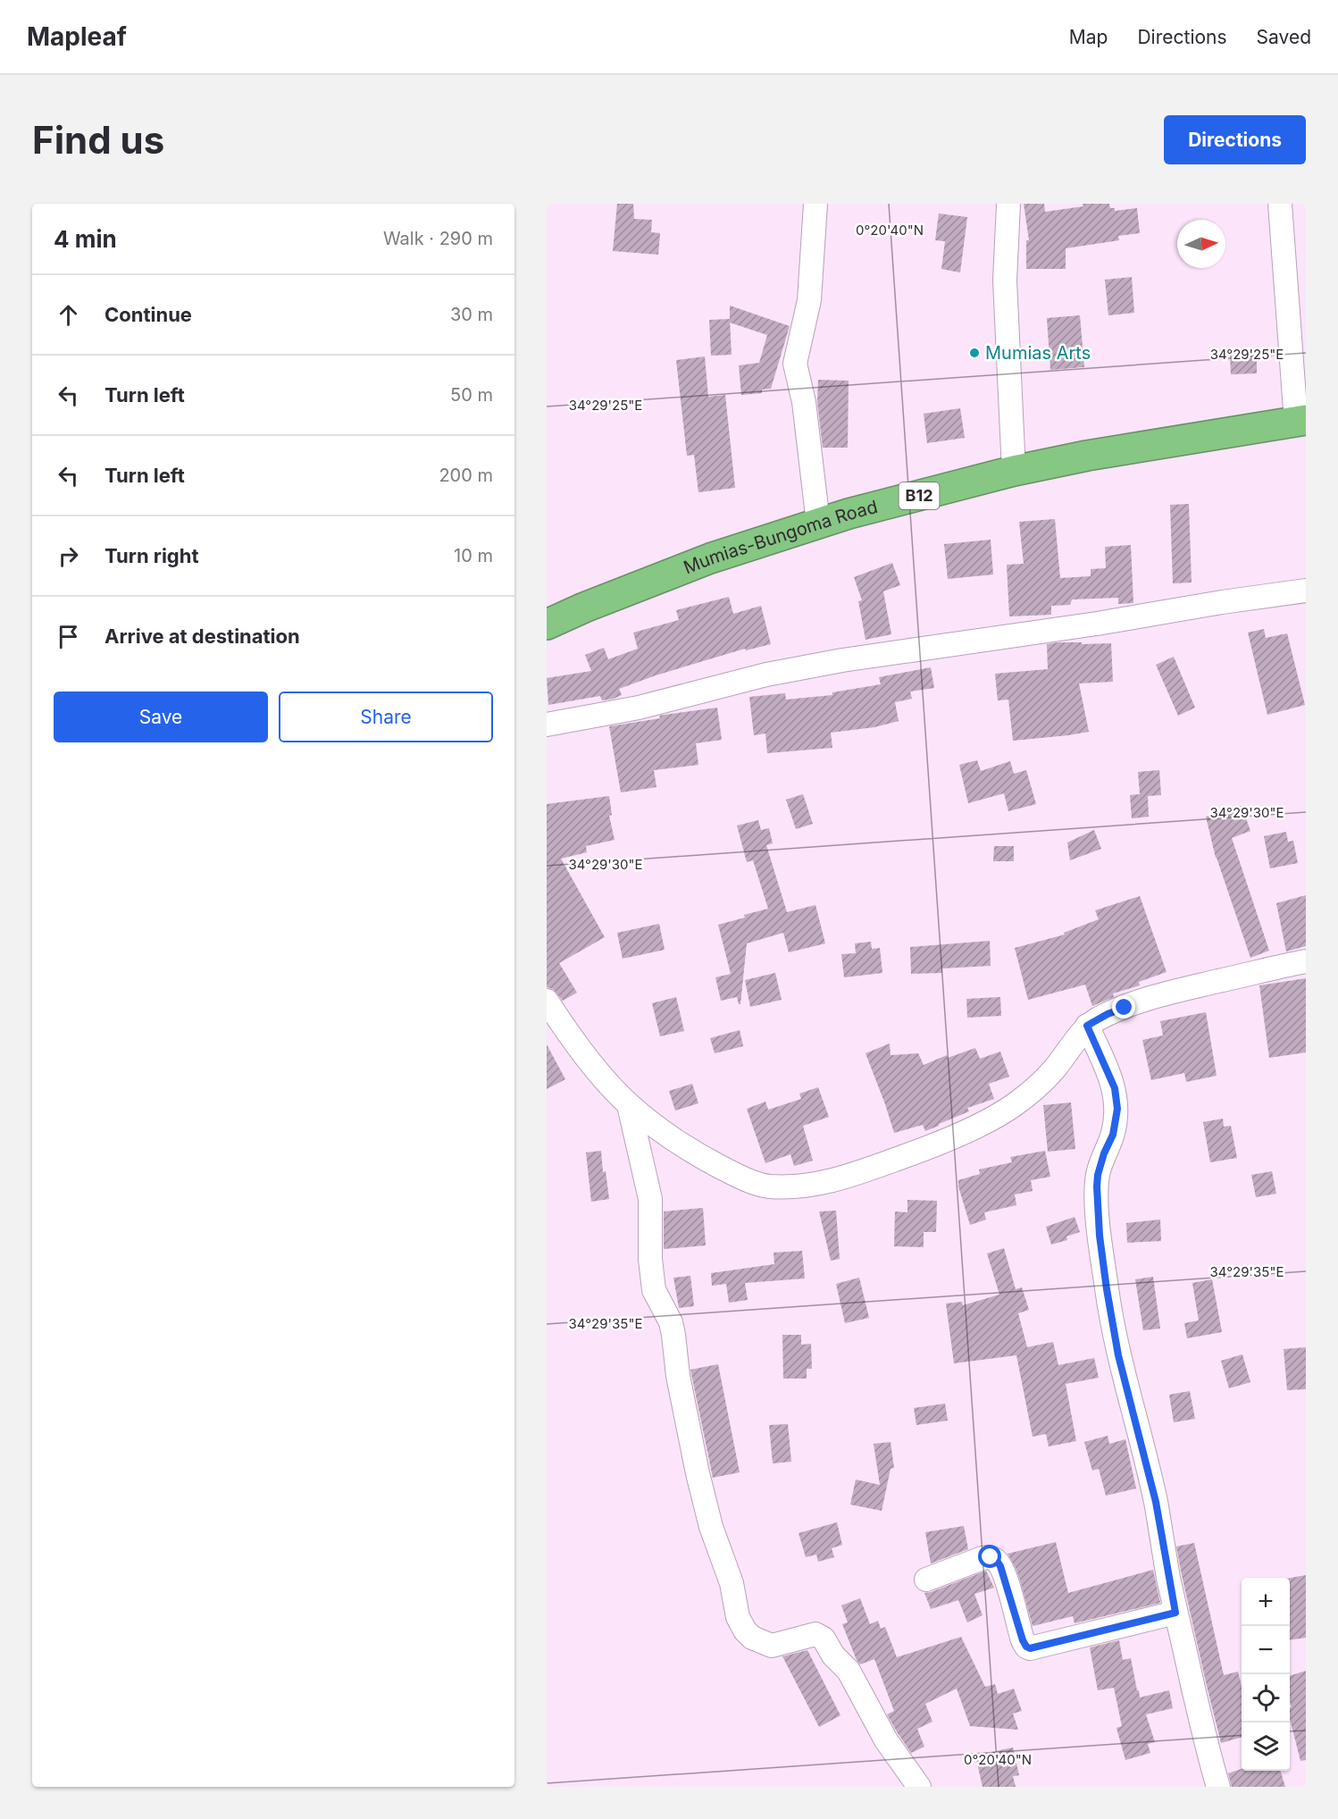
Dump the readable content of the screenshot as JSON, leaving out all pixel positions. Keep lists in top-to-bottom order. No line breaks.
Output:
{"streets":{"highway":["B12","Mumias-Bungoma Road"]},"places":["Mumias Arts"],"north":"right","page":{"header":"Mapleaf","nav":["Map","Directions","Saved"],"buttons":["Directions",["Save","Share"]],"title":"Find us","heading":["4 min","Walk · 290 m"],"list":[["Continue","30 m"],["Turn left","50 m"],["Turn left","200 m"],["Turn right","10 m"],"Arrive at destination"],"map_buttons":["+","−"]},"coordinates":["0°20'40\"N","34°29'25\"E","34°29'30\"E","34°29'35\"E"]}
